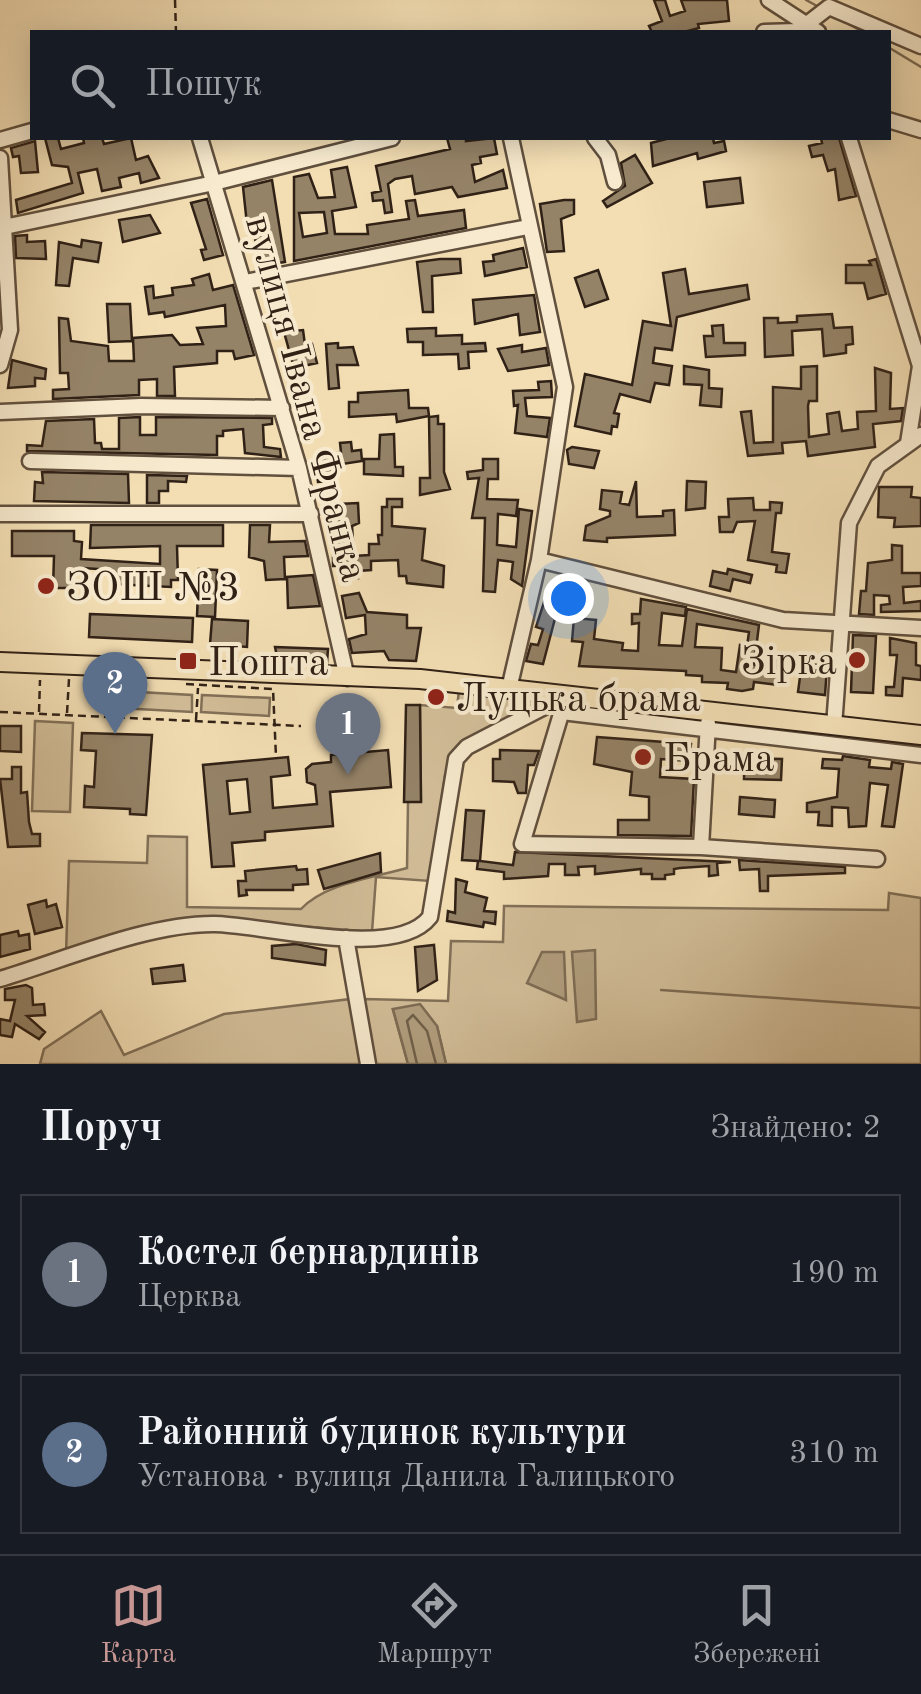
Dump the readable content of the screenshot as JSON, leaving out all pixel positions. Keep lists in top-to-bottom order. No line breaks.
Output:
{"streets":{"street":["вулиця Івана Франка"]},"places":{"other":["ЗОШ №3","Зірка","Луцька брама","Брама"],"transit":["Пошта"]},"page":{"search":"Пошук","pins":["2","1"],"heading":["Поруч","Знайдено: 2"],"list":[{"mark":"1","name":"Костел бернардинів","note":"Церква","value":"190 m"},{"mark":"2","name":"Районний будинок культури","note":"Установа · вулиця Данила Галицького","value":"310 m"}],"nav":["Карта","Маршрут","Збережені"]}}
